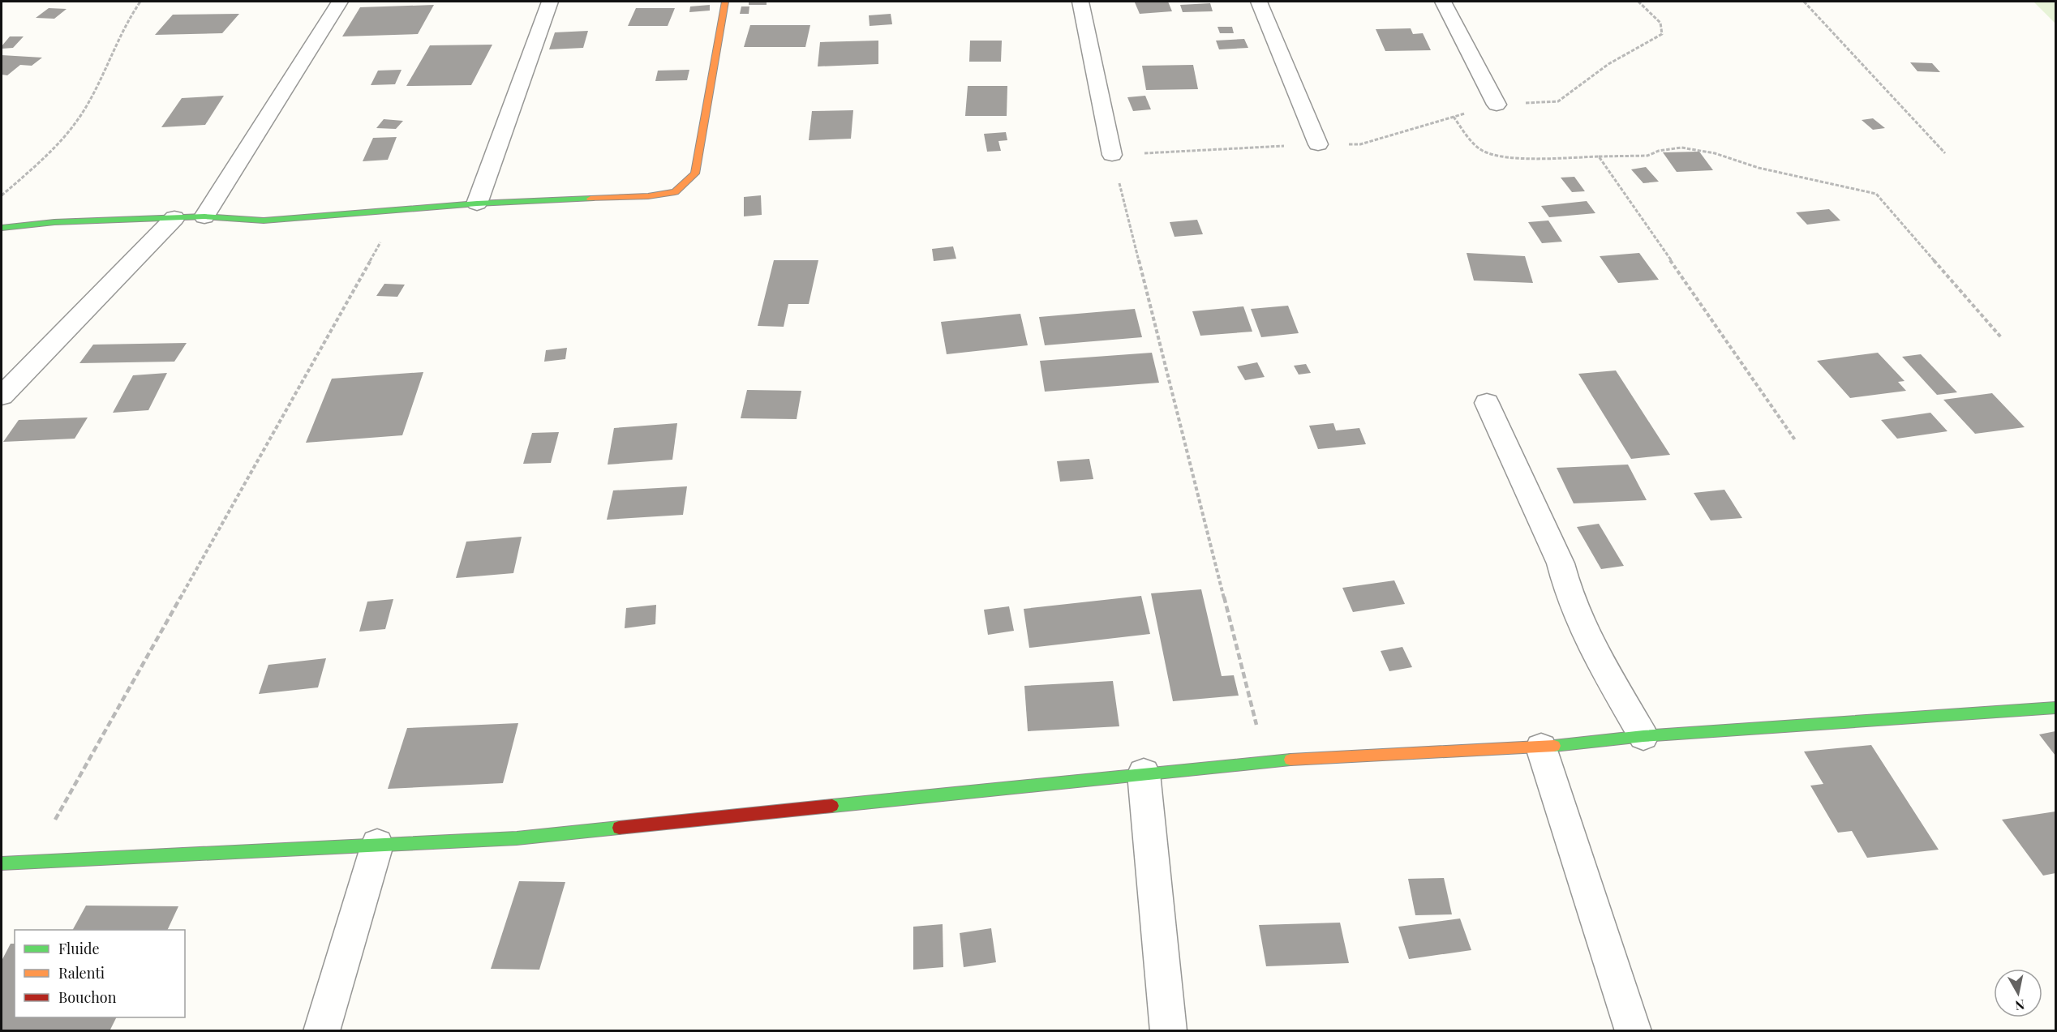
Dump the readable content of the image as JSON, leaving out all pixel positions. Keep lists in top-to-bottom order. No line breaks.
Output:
{"legend":["Fluide","Ralenti","Bouchon"],"north":"bottom"}
